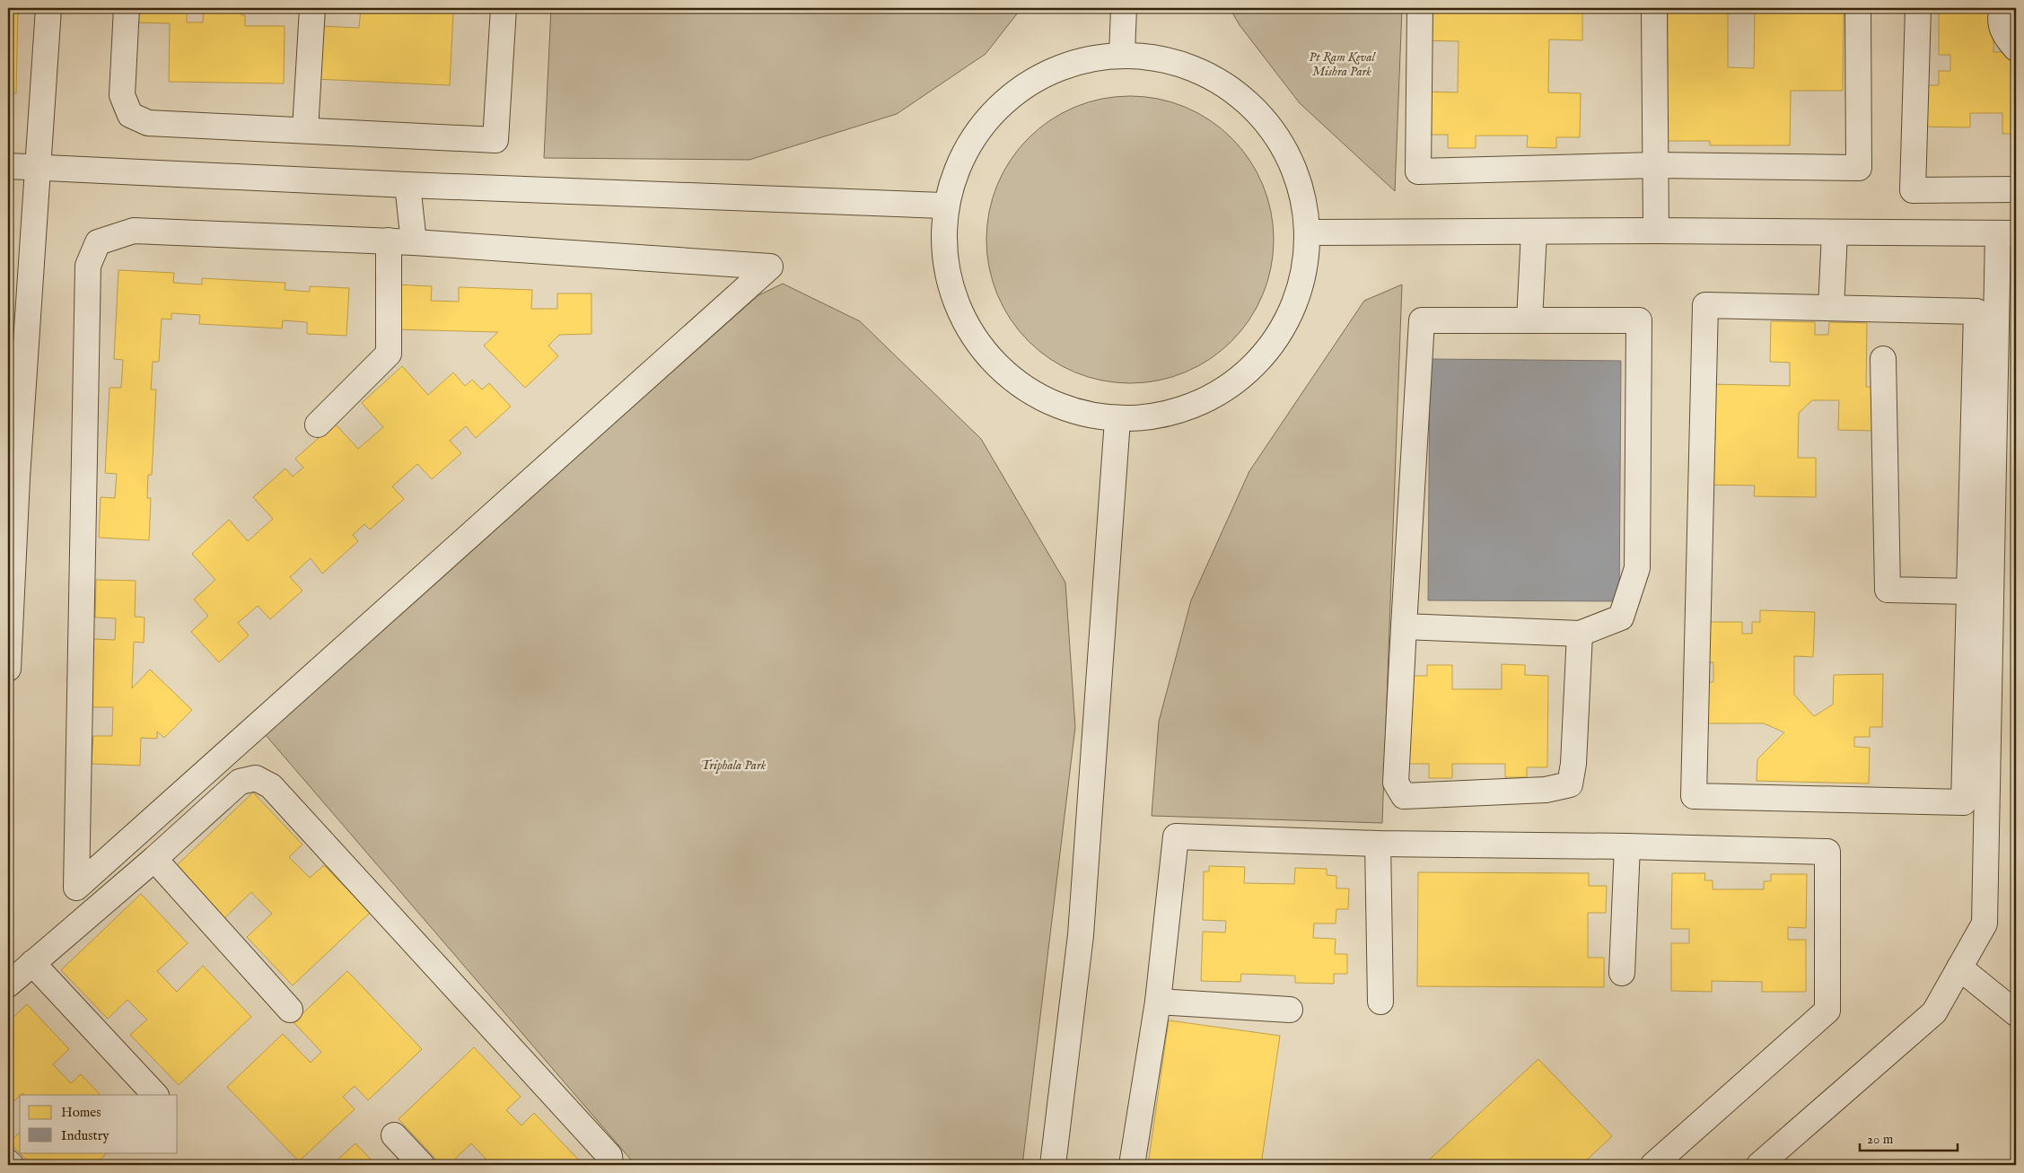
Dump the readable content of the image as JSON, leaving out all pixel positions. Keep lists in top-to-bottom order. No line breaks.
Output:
{"parks":["Pt Ram Keval Mishra Park","Triphala Park"],"legend":["Homes","Industry"],"scale_bar":"20 m"}
